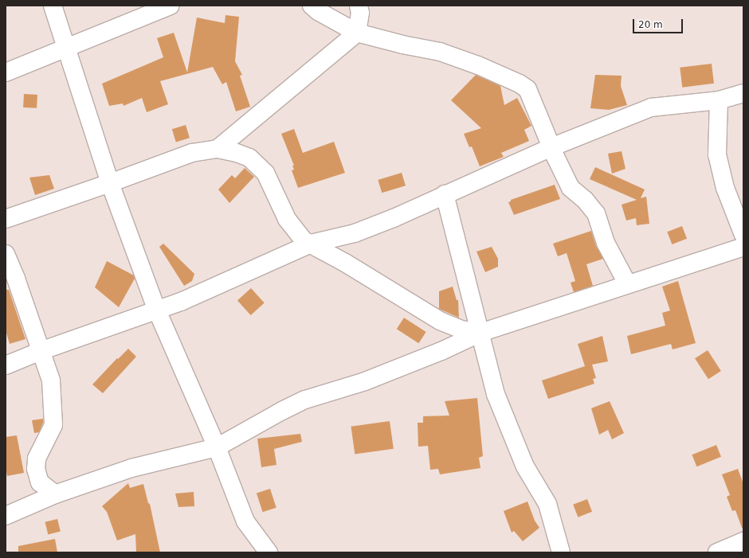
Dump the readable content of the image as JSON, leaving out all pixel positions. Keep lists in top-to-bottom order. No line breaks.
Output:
{"scale_bar":"20 m"}
